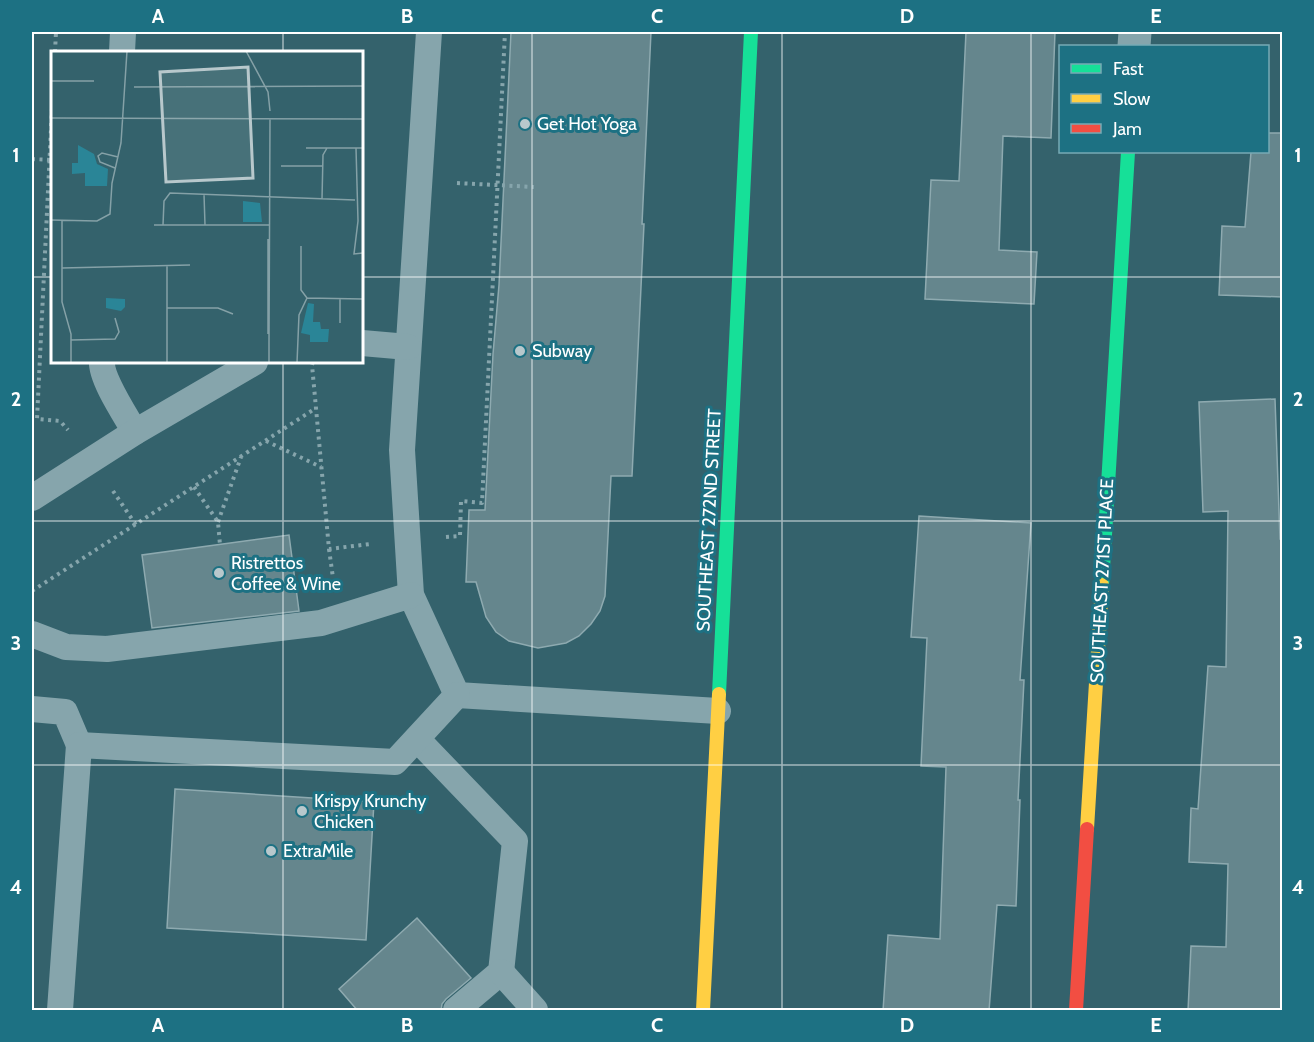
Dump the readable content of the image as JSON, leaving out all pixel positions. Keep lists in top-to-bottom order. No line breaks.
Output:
{"streets":{"main road":["SOUTHEAST 272ND STREET","SOUTHEAST 271ST PLACE"]},"places":["Get Hot Yoga","Subway","Ristrettos Coffee & Wine","Krispy Krunchy Chicken","ExtraMile"],"legend":["Fast","Slow","Jam"],"grid":{"columns":["A","B","C","D","E"],"rows":["1","2","3","4"]}}
